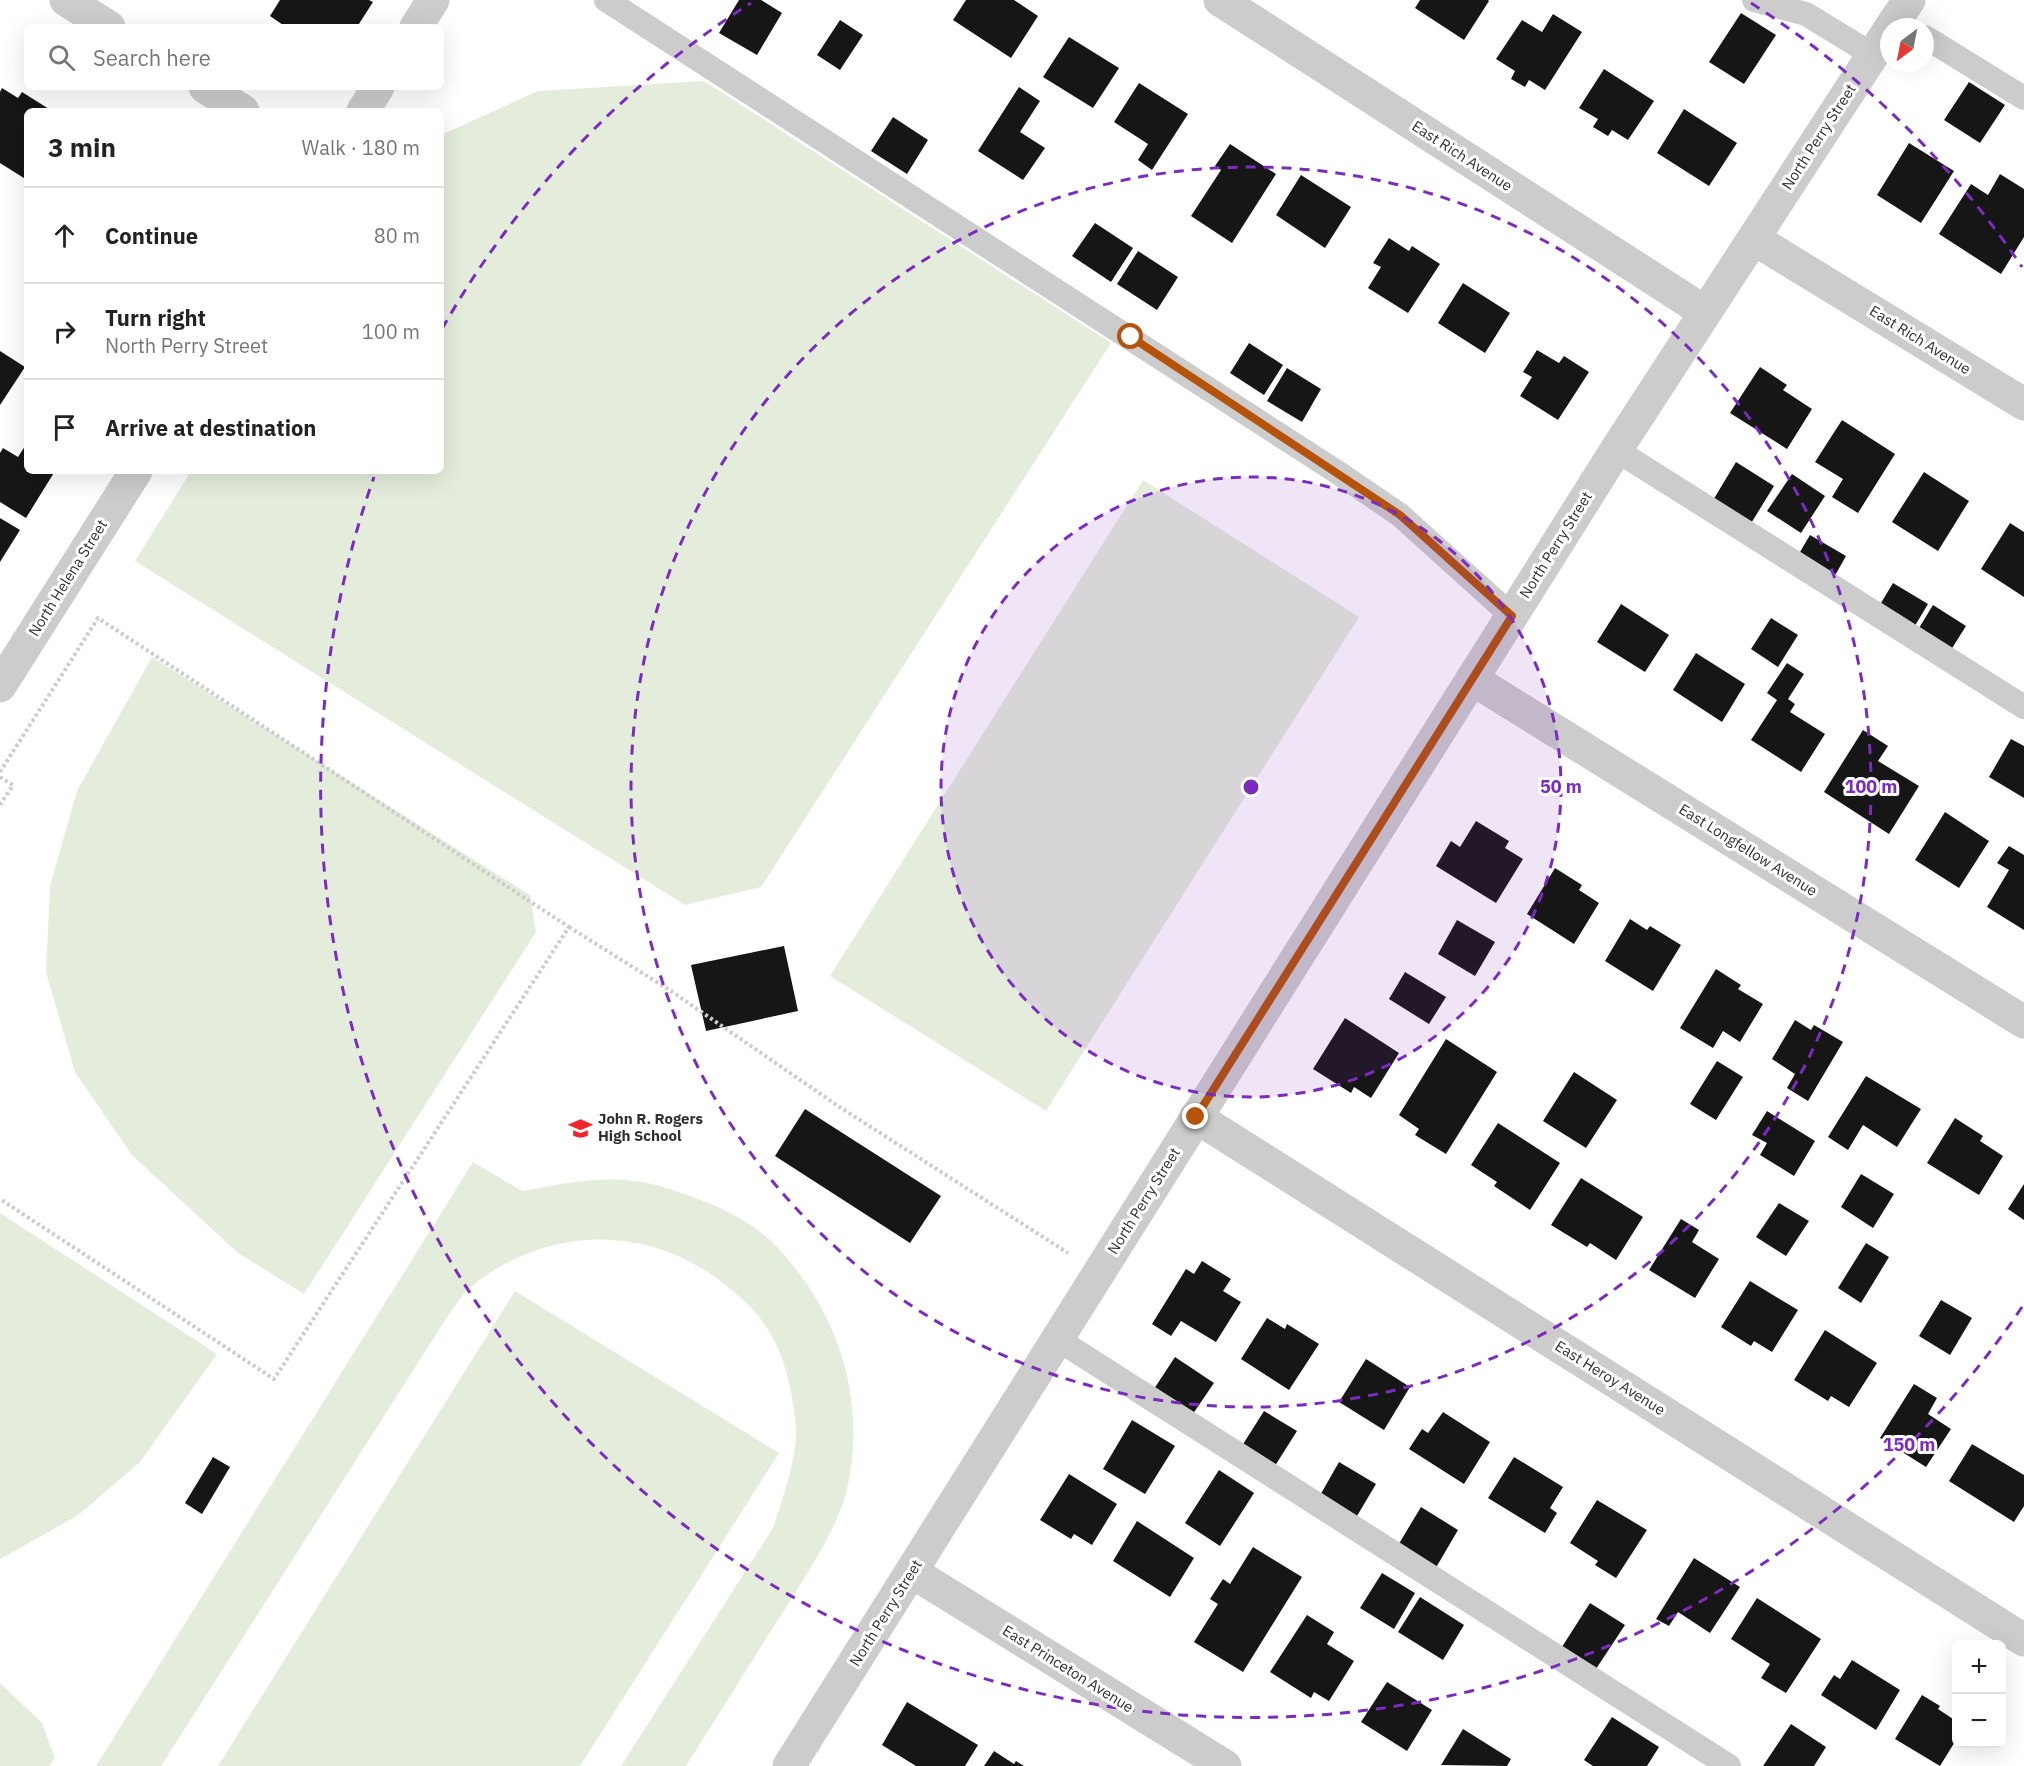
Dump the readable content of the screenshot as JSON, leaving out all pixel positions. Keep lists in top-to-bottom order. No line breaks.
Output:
{"streets":{"street":["North Perry Street","East Rich Avenue","North Helena Street","East Longfellow Avenue","East Heroy Avenue","East Princeton Avenue"]},"crossings":[["North Perry Street","East Rich Avenue"],["North Perry Street","East Longfellow Avenue"],["North Perry Street","East Heroy Avenue"],["North Perry Street","East Princeton Avenue"]],"places":{"school or university":["John R. Rogers High School"]},"north":"bottom left","page":{"search":"Search here","heading":["3 min","Walk · 180 m"],"list":[["Continue","80 m"],["Turn right","North Perry Street","100 m"],"Arrive at destination"],"map_buttons":["+","−"]},"rings":["50 m","100 m","150 m"]}
